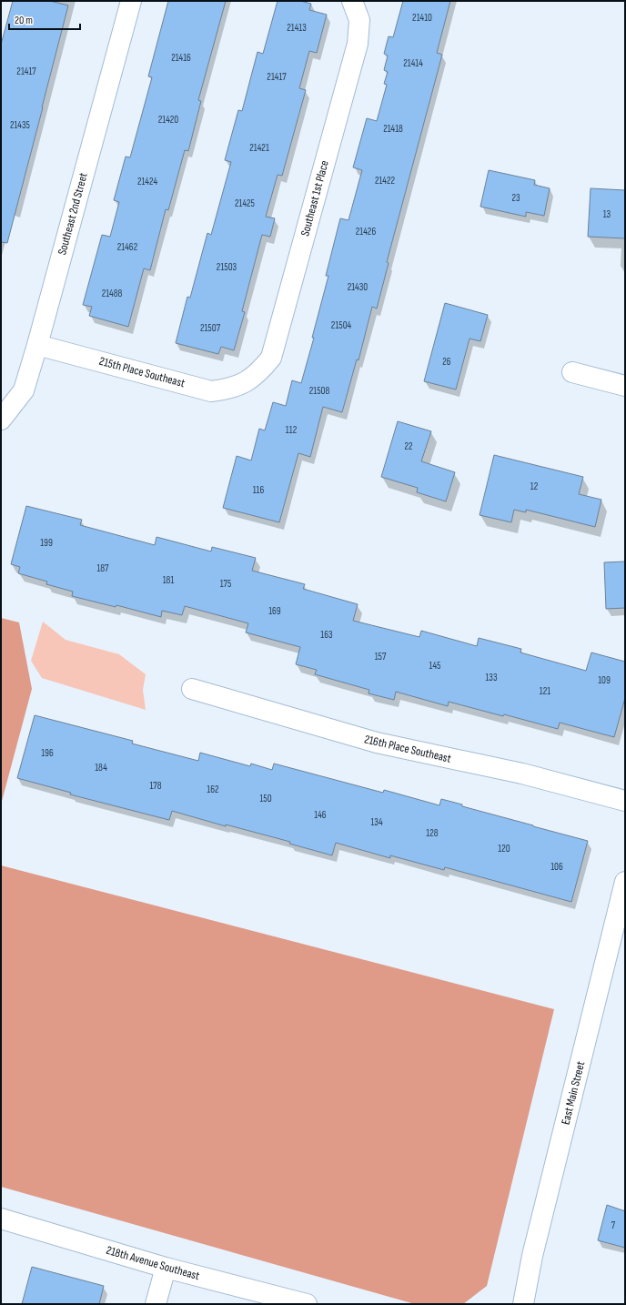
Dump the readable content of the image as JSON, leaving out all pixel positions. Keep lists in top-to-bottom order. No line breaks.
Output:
{"streets":{"street":["Southeast 1st Place","Southeast 2nd Street","215th Place Southeast","216th Place Southeast","East Main Street","218th Avenue Southeast"]},"crossings":[["Southeast 1st Place","215th Place Southeast"],["Southeast 2nd Street","215th Place Southeast"]],"house_numbers":["21410","21413","21416","21414","21417","21417","21420","21435","21418","21421","21422","21424","23","21425","13","21426","21462","21503","21430","21488","21504","21507","26","21508","112","22","12","116","199","187","181","175","169","163","157","145","133","109","121","196","184","178","162","150","146","134","128","120","106","7"],"scale_bar":"20 m"}
